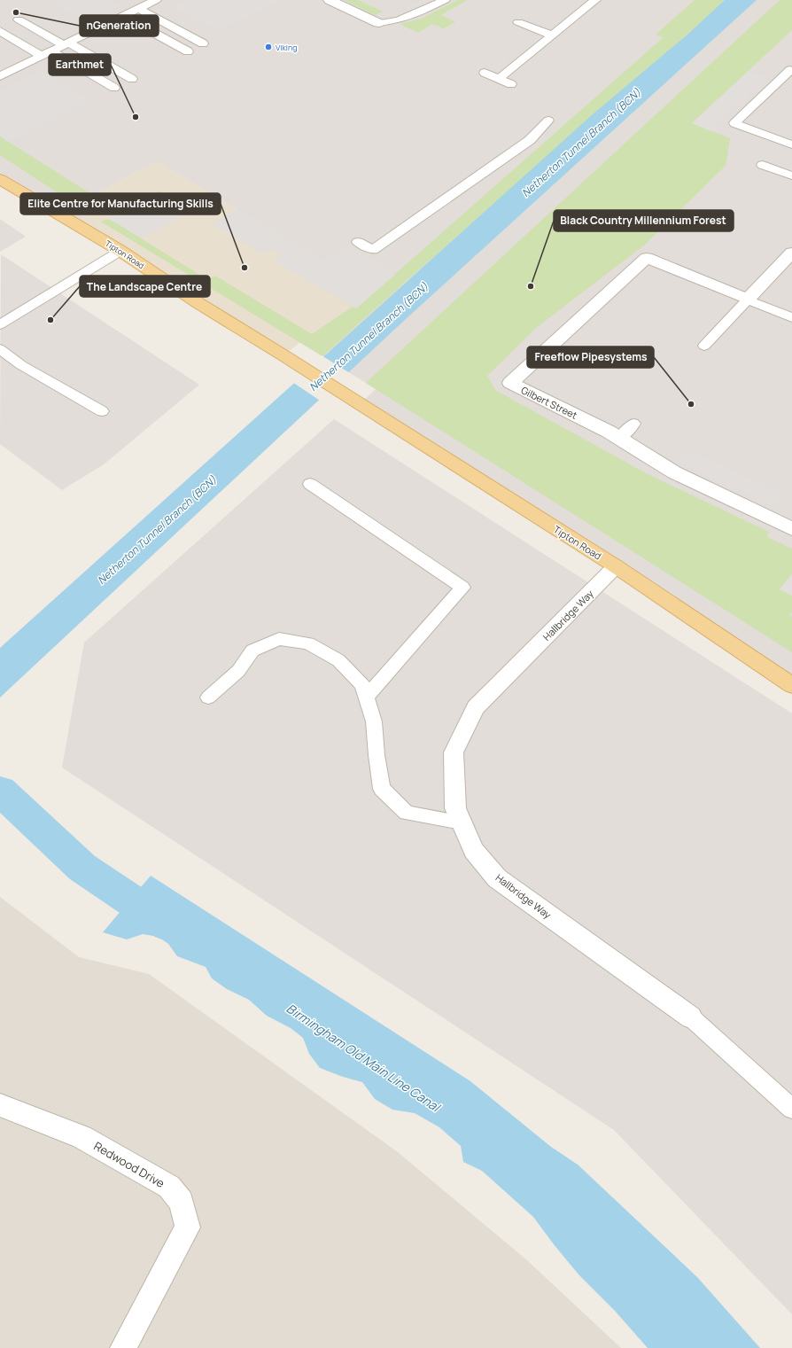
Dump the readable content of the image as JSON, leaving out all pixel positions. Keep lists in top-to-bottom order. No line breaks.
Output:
{"streets":{"main road":["Tipton Road"],"street":["Gilbert Street","Hallbridge Way","Redwood Drive"]},"crossings":[["Tipton Road","Hallbridge Way"]],"water":["Netherton Tunnel Branch (BCN)","Birmingham Old Main Line Canal"],"places":["nGeneration","Viking","Earthmet","Elite Centre for Manufacturing Skills","Black Country Millennium Forest","The Landscape Centre","Freeflow Pipesystems"]}
